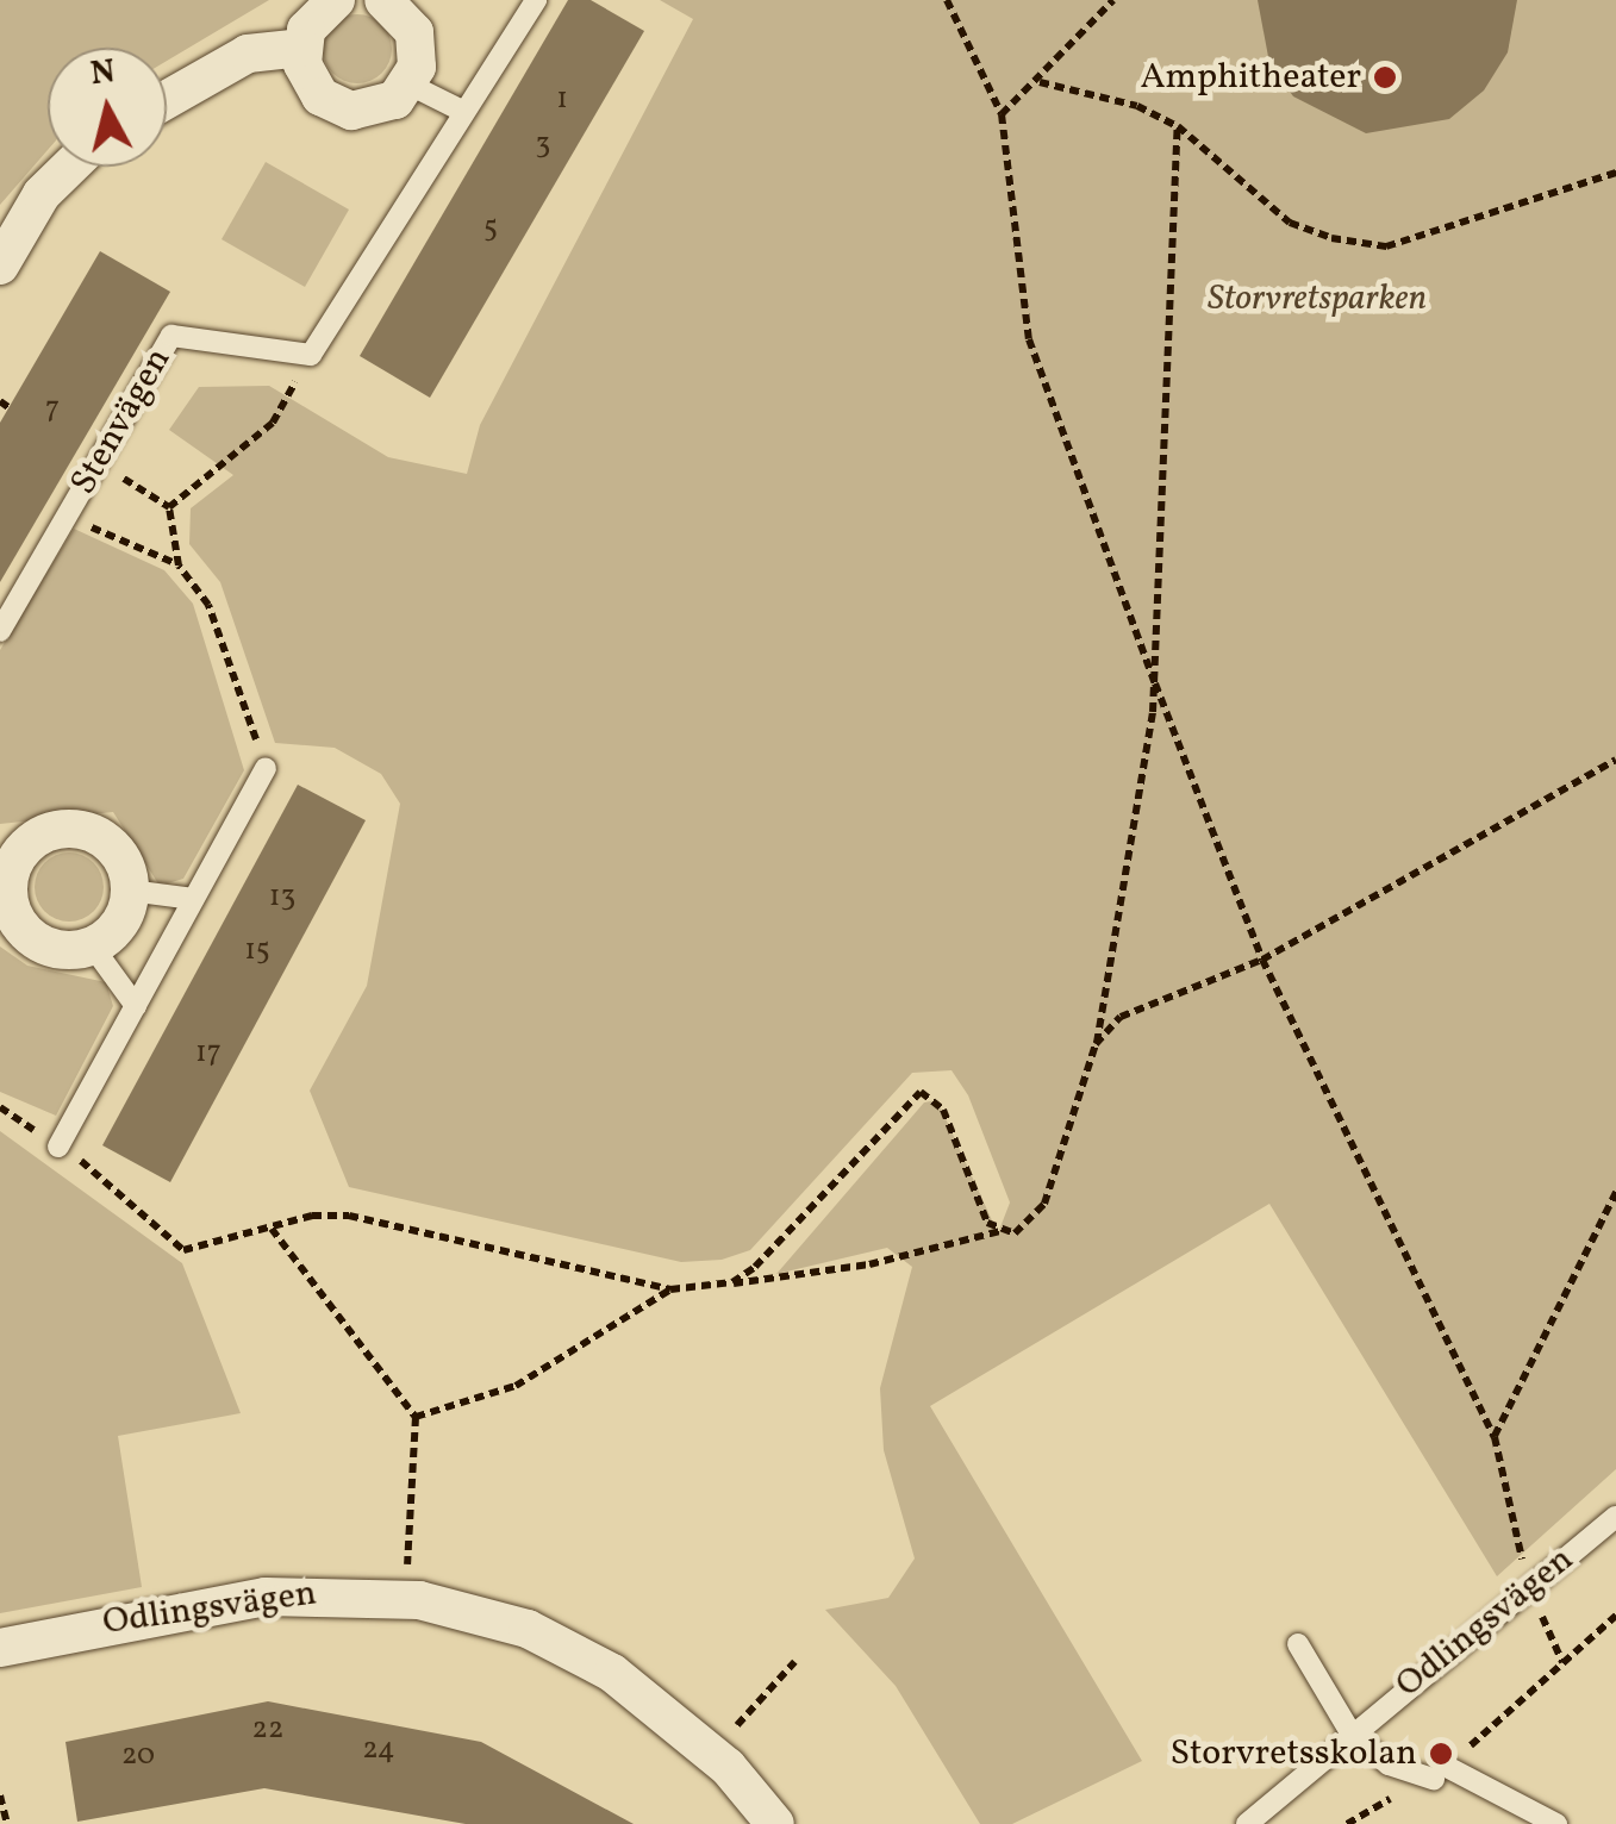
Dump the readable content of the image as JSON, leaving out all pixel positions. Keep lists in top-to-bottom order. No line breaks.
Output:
{"streets":{"street":["Odlingsvägen"],"lane":["Stenvägen"]},"parks":["Storvretsparken"],"places":["Amphitheater","Storvretsskolan"],"house_numbers":["1","3","5","7","13","15","17","22","24","20"],"north":"top"}
